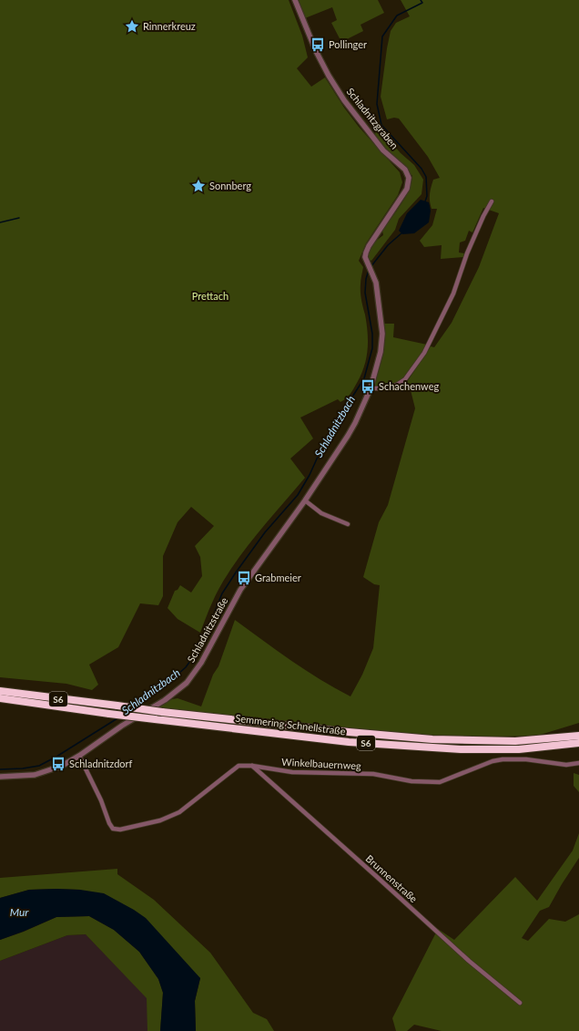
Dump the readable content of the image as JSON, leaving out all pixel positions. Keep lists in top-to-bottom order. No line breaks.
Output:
{"streets":{"highway":["S6","Semmering Schnellstraße"],"street":["Schladnitzgraben","Schladnitzstraße","Winkelbauernweg","Brunnenstraße"]},"crossings":[["Schladnitzgraben","Schladnitzstraße"],["Schladnitzstraße","Winkelbauernweg"],["Winkelbauernweg","Brunnenstraße"]],"water":["Schladnitzbach","Mur"],"parks":["Prettach"],"places":{"place":["Rinnerkreuz","Sonnberg"],"bus stop":["Pollinger","Schachenweg","Grabmeier","Schladnitzdorf"]}}
